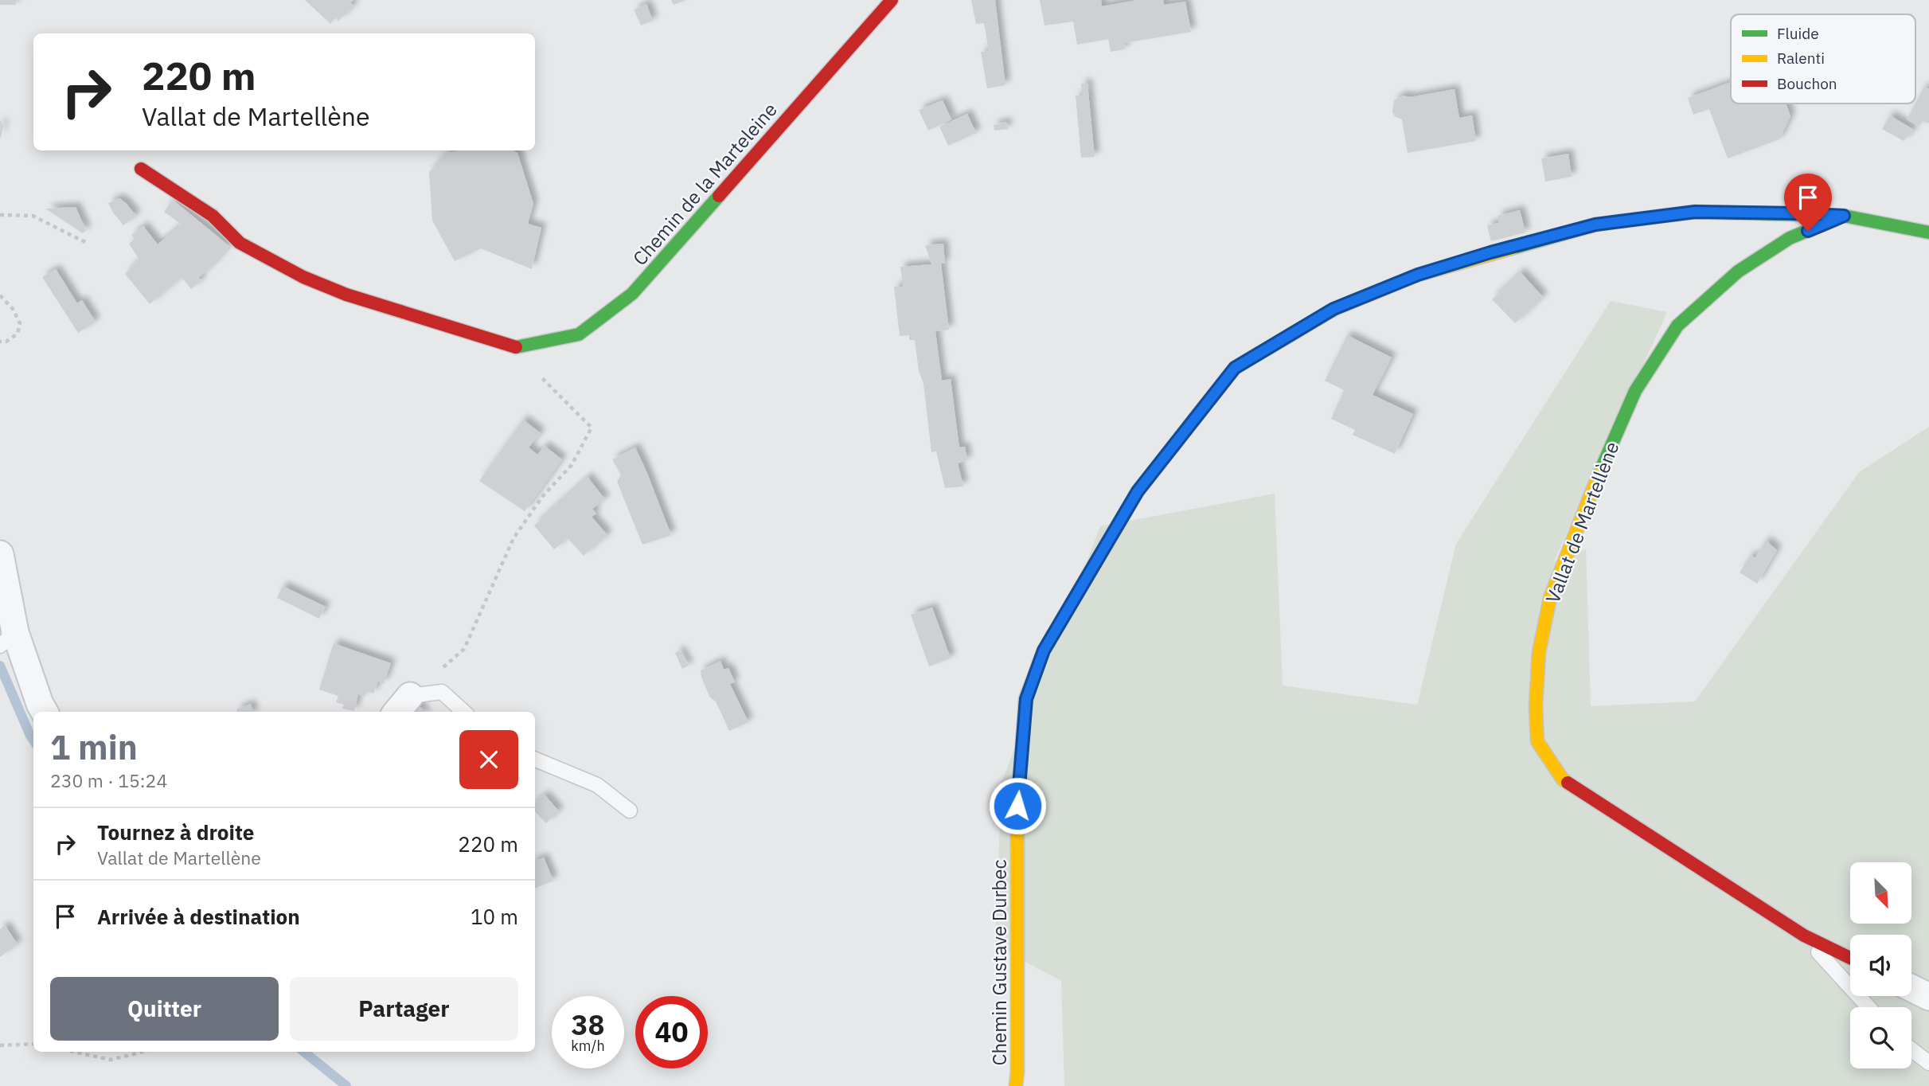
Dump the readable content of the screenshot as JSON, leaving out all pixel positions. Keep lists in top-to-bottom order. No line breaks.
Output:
{"streets":{"street":["Chemin de la Marteleine","Vallat de Martellène","Chemin Gustave Durbec"]},"crossings":[["Vallat de Martellène","Chemin Gustave Durbec"]],"legend":["Fluide","Ralenti","Bouchon"],"north":"bottom right","page":{"turn":["220 m","Vallat de Martellène"],"heading":["1 min","230 m · 15:24"],"list":[{"name":"Tournez à droite","note":"Vallat de Martellène","value":"220 m"},{"name":"Arrivée à destination","value":"10 m"}],"buttons":["Quitter","Partager"],"speed":"38 km/h","limit":"40"}}
